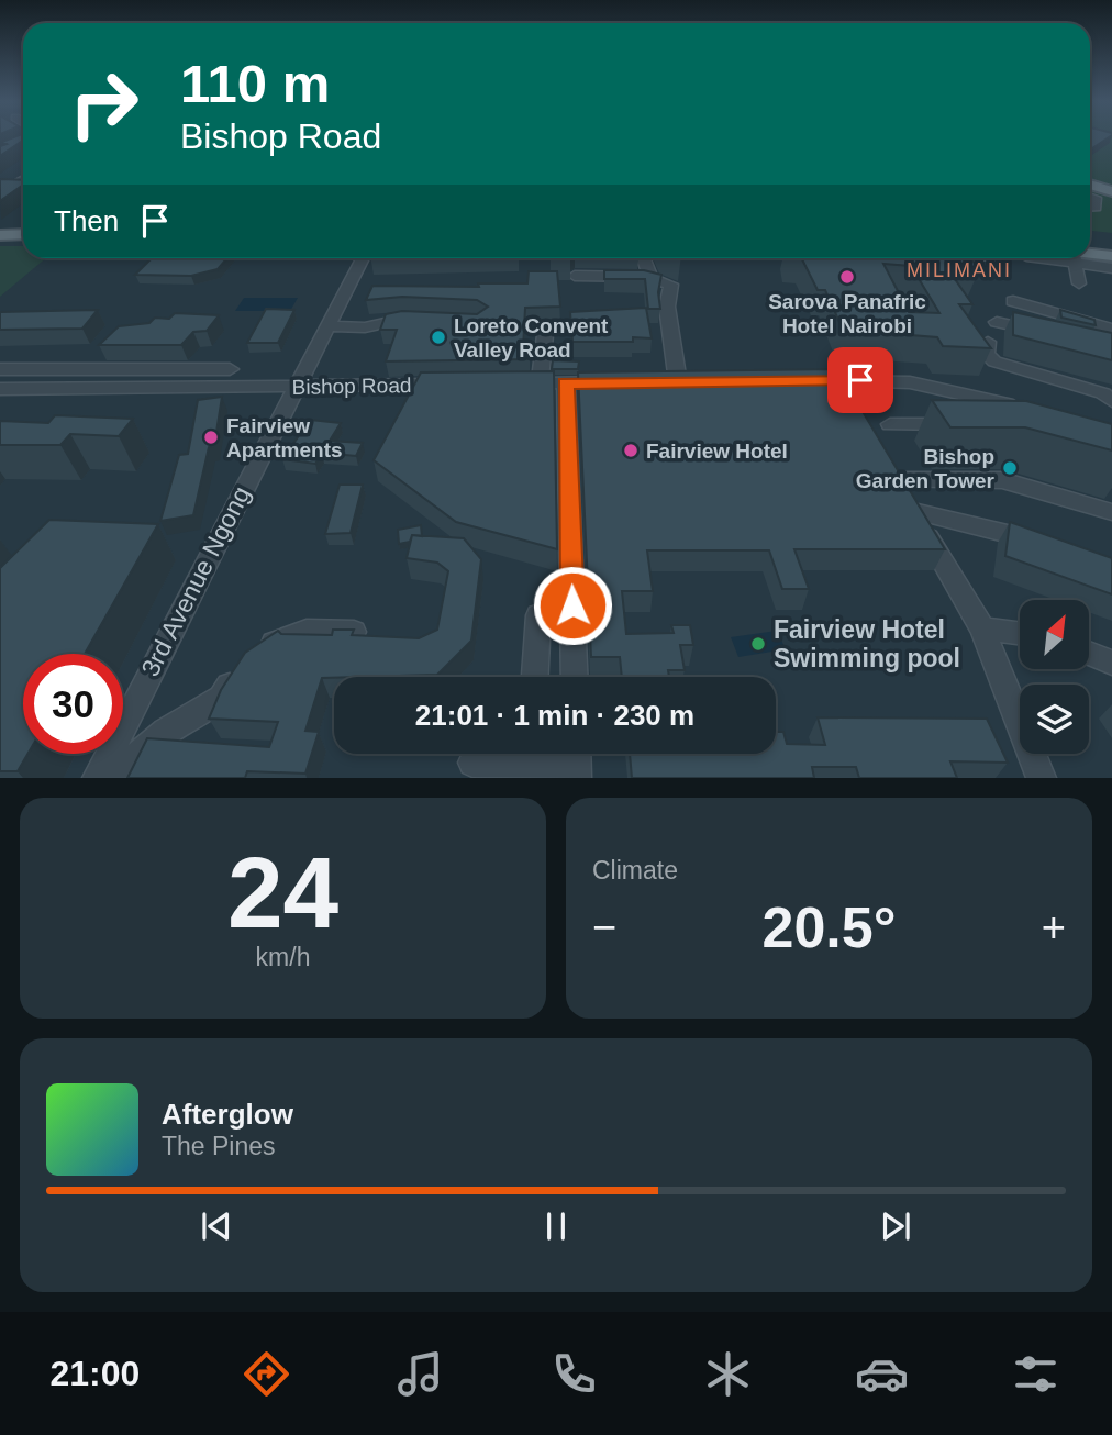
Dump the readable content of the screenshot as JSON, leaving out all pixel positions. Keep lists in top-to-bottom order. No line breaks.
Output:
{"streets":{"street":["Bishop Road","3rd Avenue Ngong"]},"crossings":[["Bishop Road","3rd Avenue Ngong"]],"districts":["MILIMANI"],"places":["Sarova Panafric Hotel Nairobi","Loreto Convent Valley Road","Fairview Apartments","Fairview Hotel","Bishop Garden Tower","Fairview Hotel Swimming pool"],"north":"top right","page":{"turn":["110 m","Bishop Road"],"then":"Then","limit":"30","trip":"21:01 · 1 min · 230 m","tile":[["24","km/h"],"Climate"],"heat":["−","20.5°","+"],"song":["Afterglow","The Pines"],"tabs":"21:00"}}
